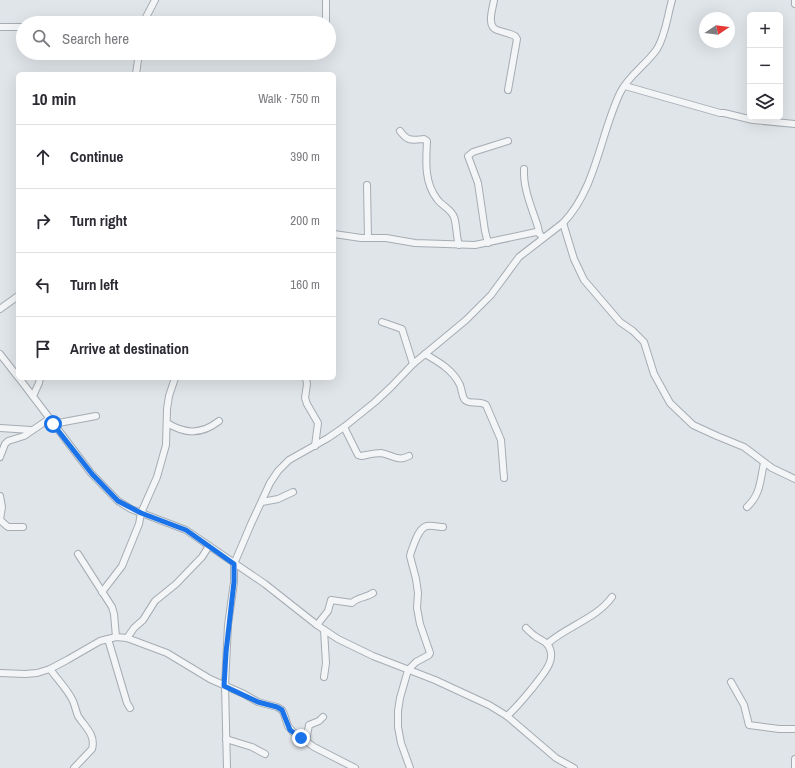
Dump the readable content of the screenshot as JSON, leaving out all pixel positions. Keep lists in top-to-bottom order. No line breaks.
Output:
{"north":"right","page":{"map_buttons":["+","−"],"search":"Search here","heading":["10 min","Walk · 750 m"],"list":[["Continue","390 m"],["Turn right","200 m"],["Turn left","160 m"],"Arrive at destination"]}}
